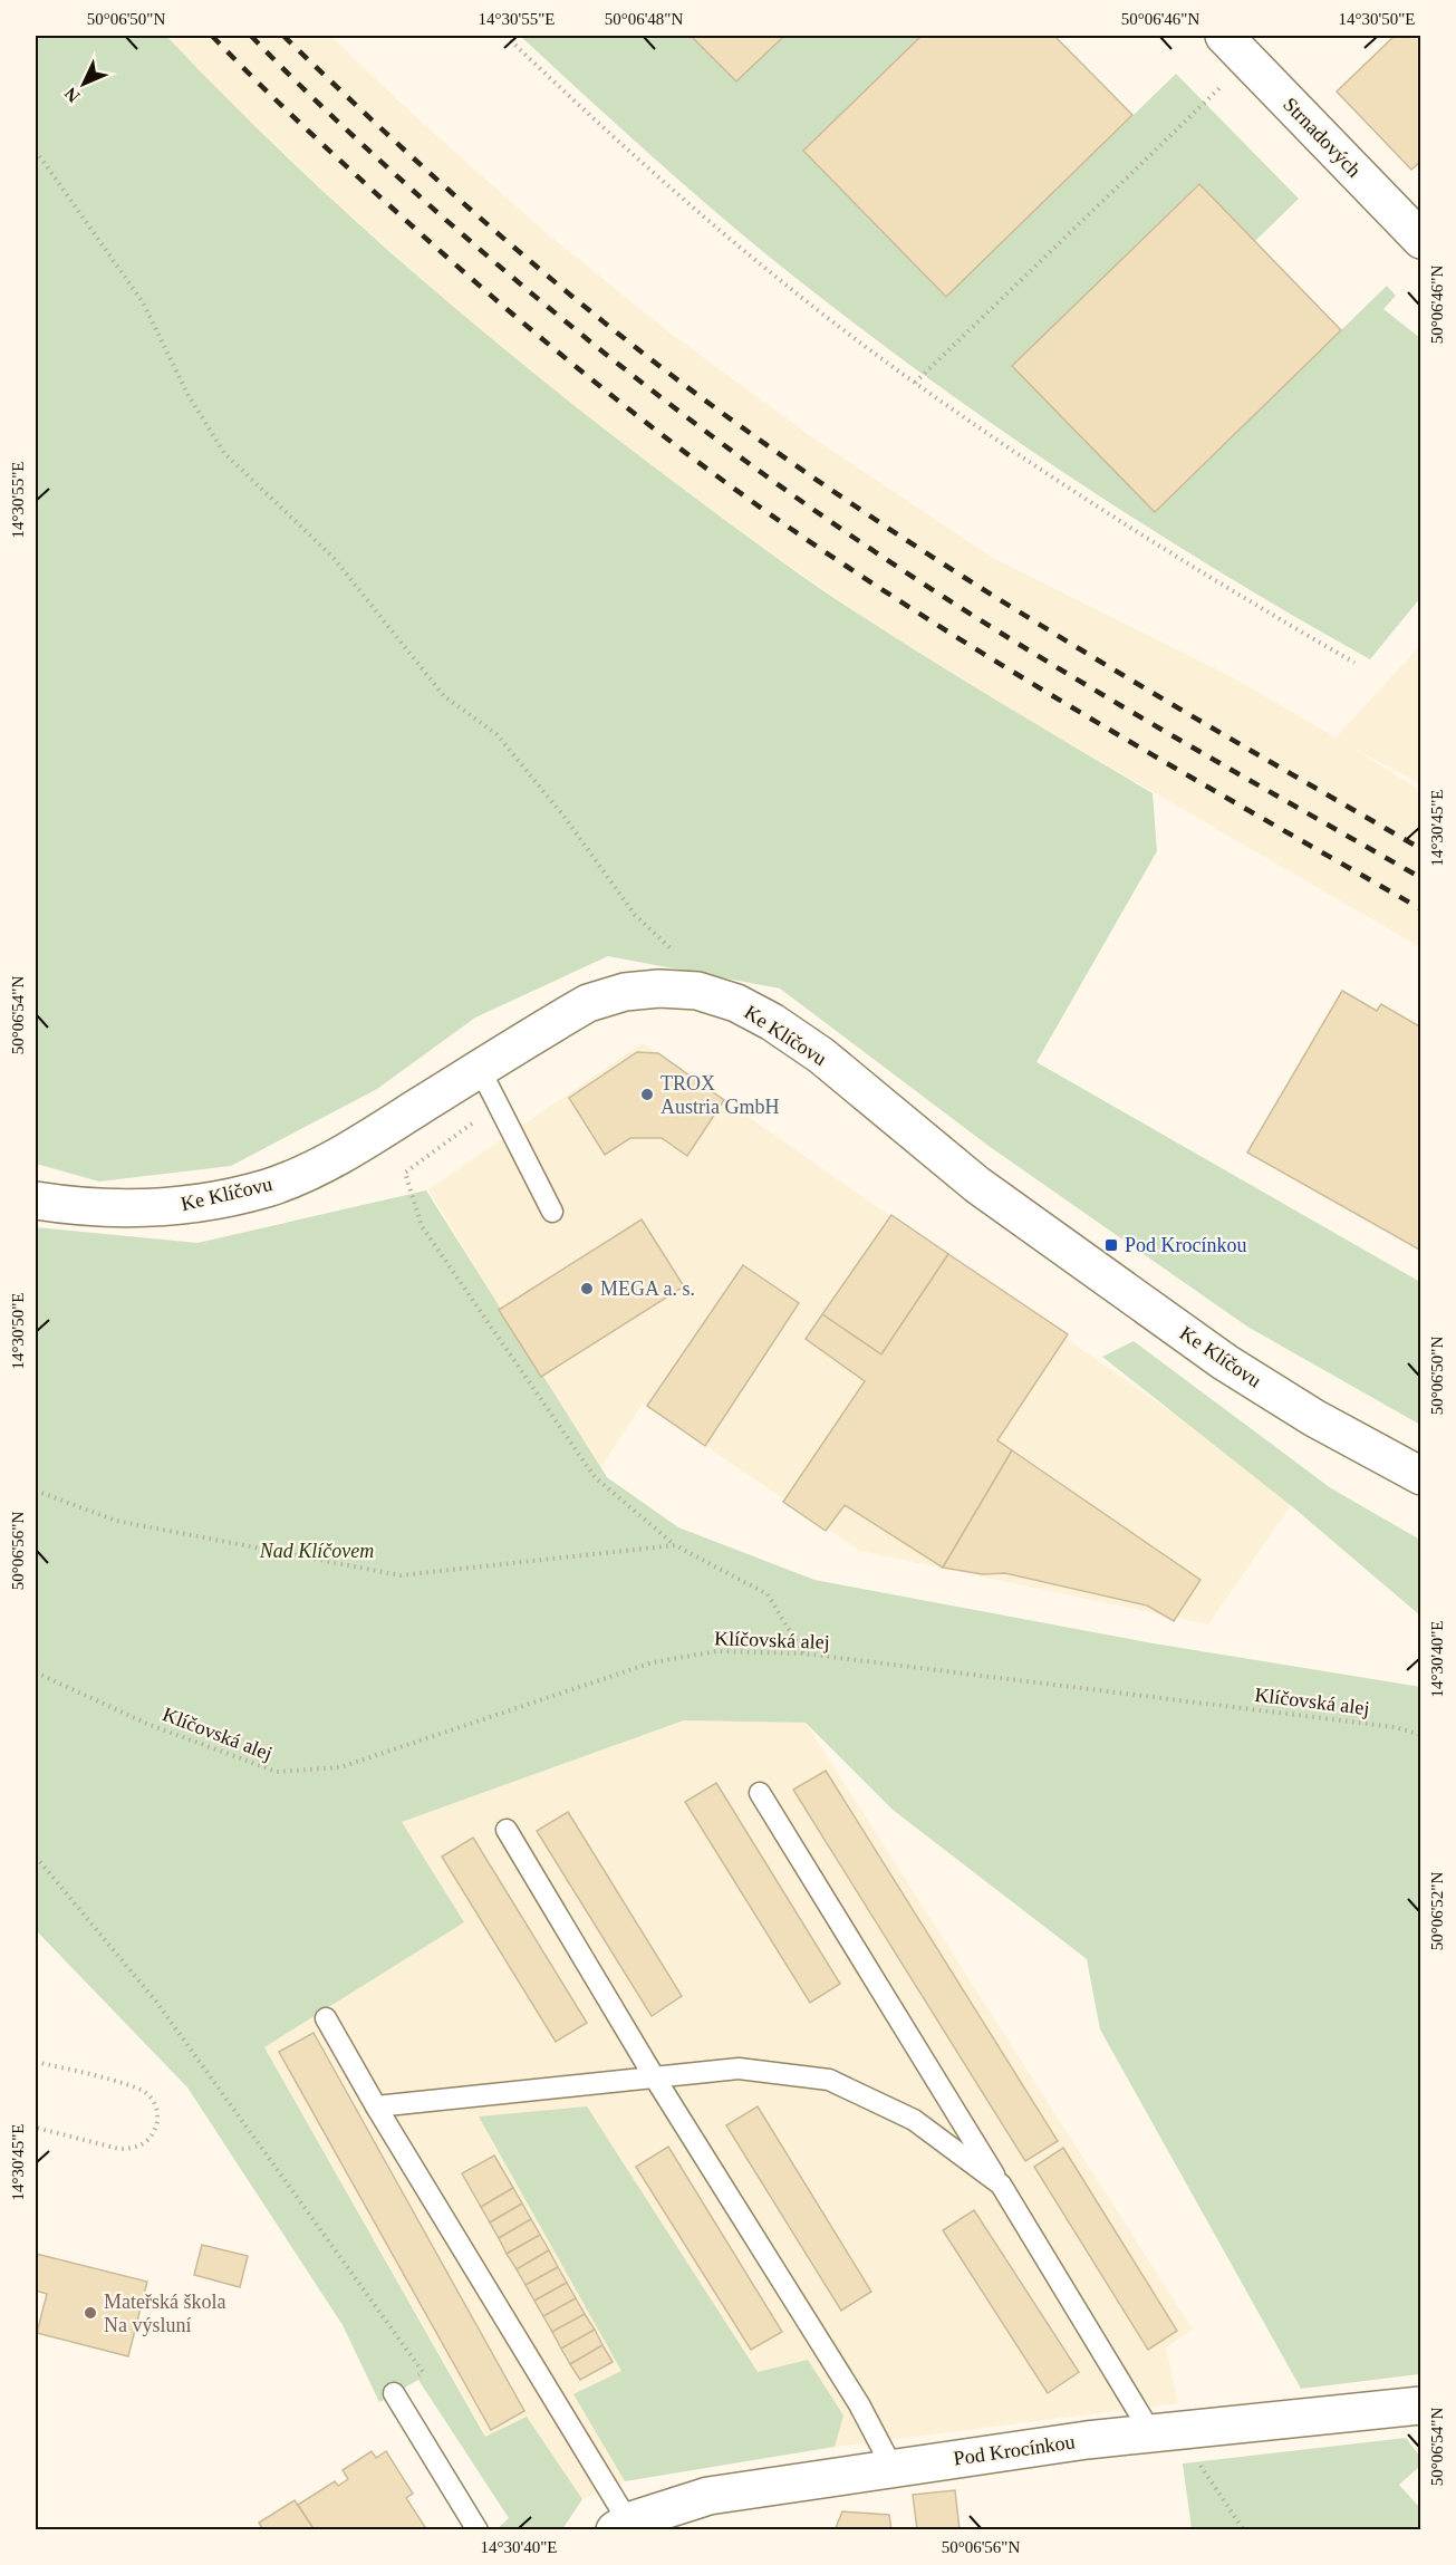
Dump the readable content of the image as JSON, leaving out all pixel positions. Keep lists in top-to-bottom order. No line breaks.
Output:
{"streets":{"street":["Strnadových","Ke Klíčovu","Pod Krocínkou"],"path":["Klíčovská alej"]},"parks":["Nad Klíčovem"],"places":{"other":["TROX Austria GmbH","MEGA a. s.","Mateřská škola Na výsluní"],"transit":["Pod Krocínkou"]},"north":"bottom left","coordinates":["50°06'50\"N","14°30'55\"E","50°06'48\"N","50°06'46\"N","14°30'50\"E","14°30'45\"E","50°06'54\"N","50°06'56\"N","14°30'40\"E","50°06'52\"N"]}
